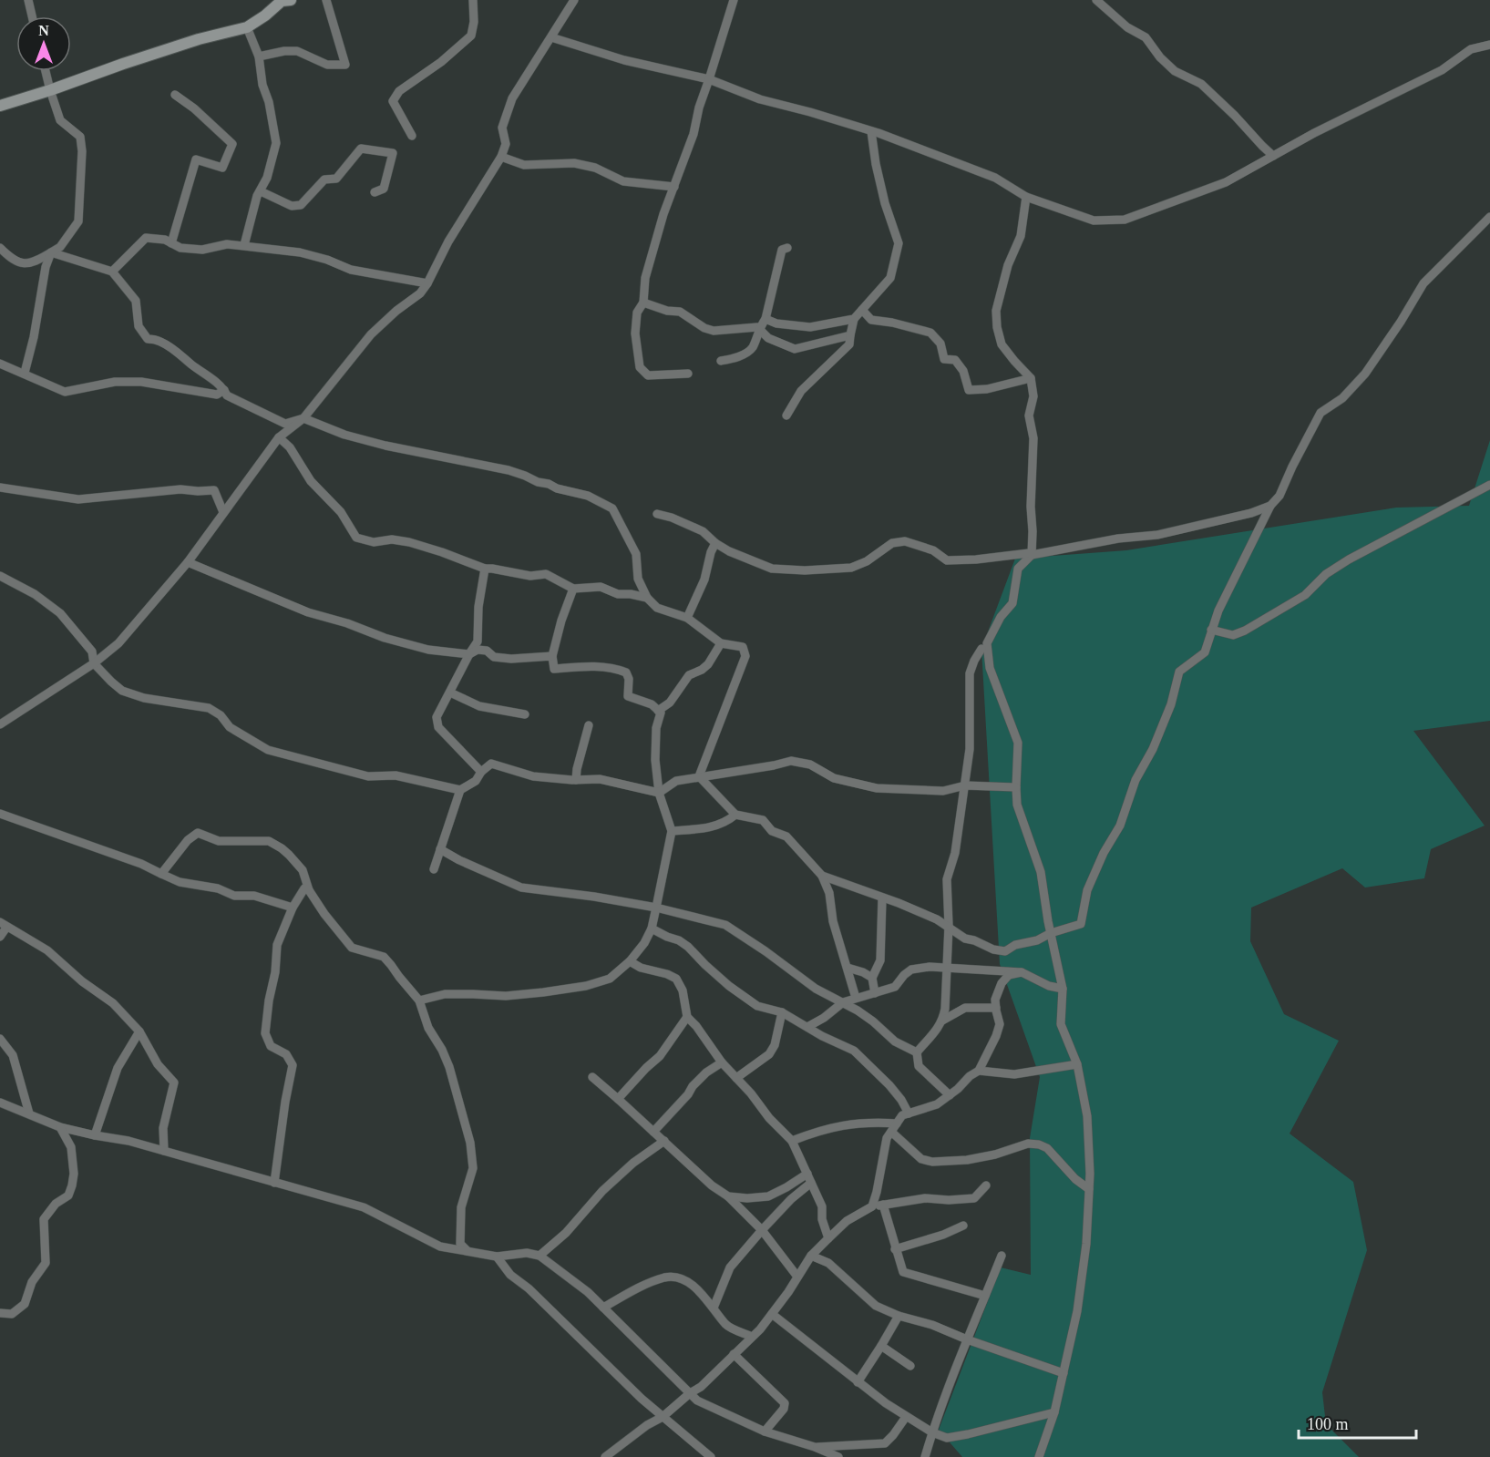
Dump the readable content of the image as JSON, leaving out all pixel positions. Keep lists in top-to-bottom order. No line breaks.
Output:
{"scale_bar":"100 m","north":"top"}
